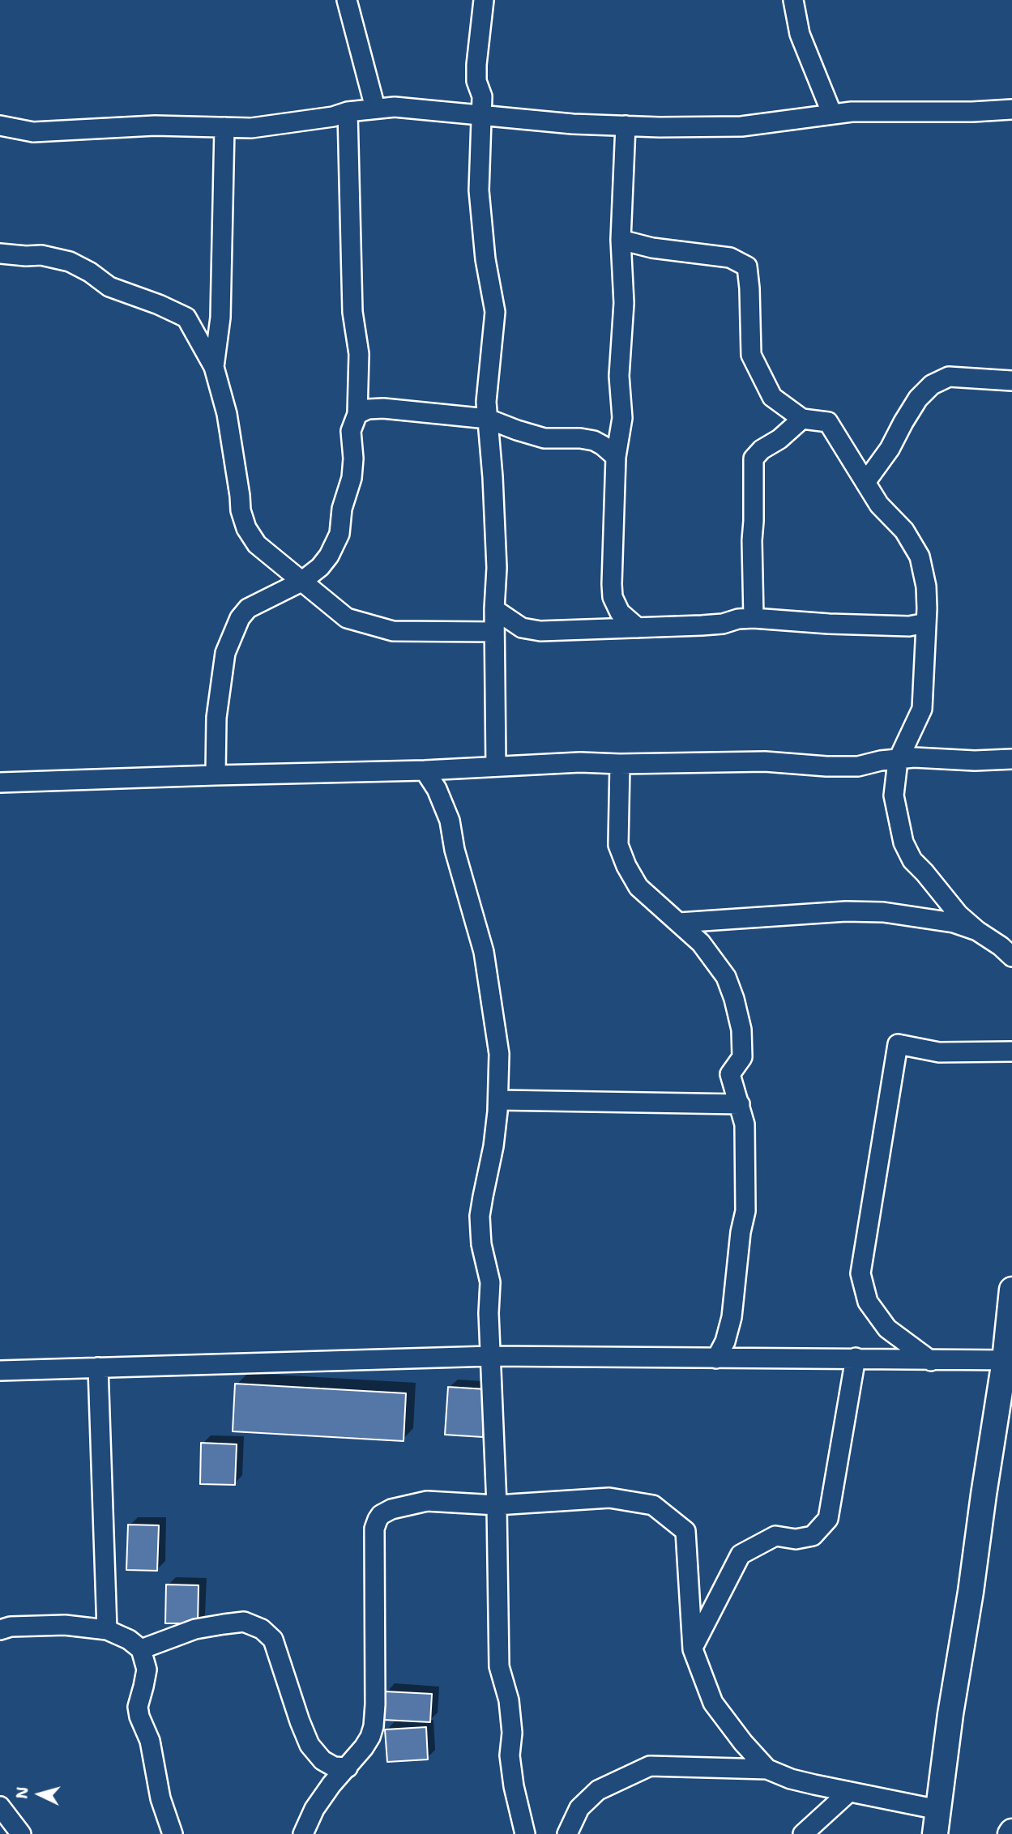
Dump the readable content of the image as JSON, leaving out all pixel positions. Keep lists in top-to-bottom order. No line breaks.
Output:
{"north":"left"}
